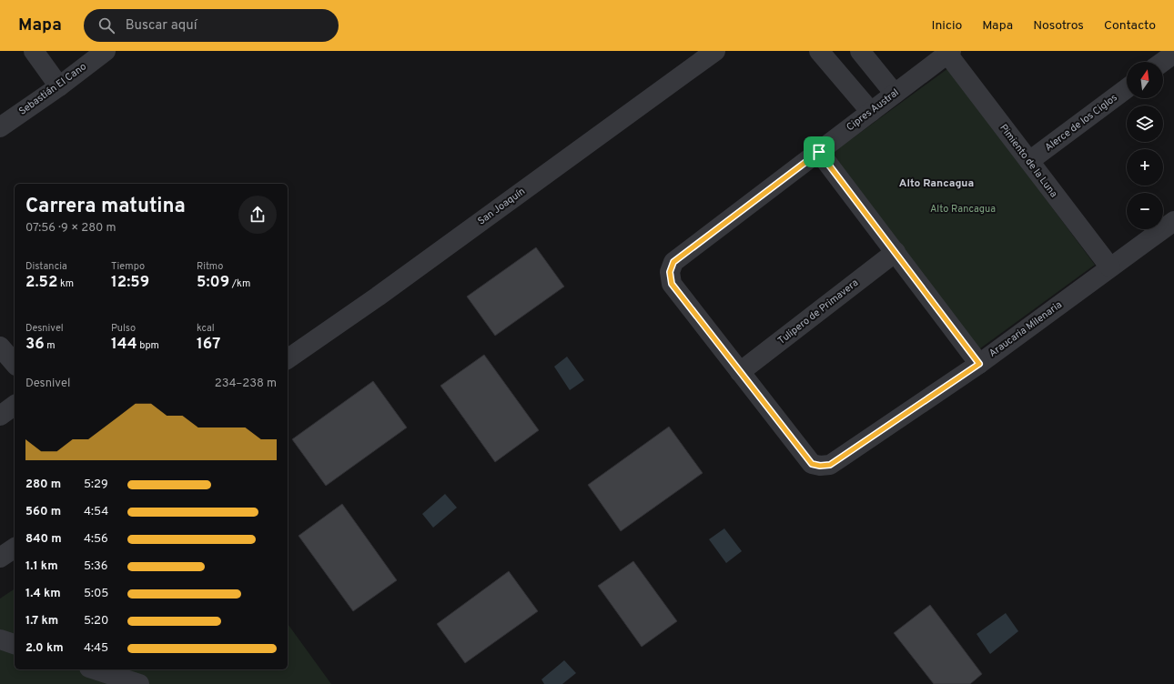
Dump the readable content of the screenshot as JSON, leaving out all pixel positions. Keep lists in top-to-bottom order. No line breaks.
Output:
{"streets":{"street":["Sebastián El Cano","Cipres Austral","Alerce de los Ciglos","Pimiento de la Luna","San Joaquín","Tulipero de Primavera","Araucaria Milenaria"]},"crossings":[["Cipres Austral","Pimiento de la Luna"],["Cipres Austral","Tulipero de Primavera"],["Cipres Austral","Araucaria Milenaria"],["Alerce de los Ciglos","Pimiento de la Luna"],["Pimiento de la Luna","Araucaria Milenaria"],["Tulipero de Primavera","Araucaria Milenaria"]],"districts":["Alto Rancagua"],"parks":["Alto Rancagua"],"north":"top","page":{"header":"Mapa","search":"Buscar aquí","nav":["Inicio","Mapa","Nosotros","Contacto"],"map_buttons":["+","−"],"heading":["Carrera matutina","07:56 · 9 × 280 m"],"stats":[["Distancia","2.52 km"],["Tiempo","12:59"],["Ritmo","5:09 /km"],["Desnivel","36 m"],["Pulso","144 bpm"],["kcal","167"]],"chart":["Desnivel","234–238 m"],"list":[{"name":"280 m","note":"5:29"},{"name":"560 m","note":"4:54"},{"name":"840 m","note":"4:56"},{"name":"1.1 km","note":"5:36"},{"name":"1.4 km","note":"5:05"},{"name":"1.7 km","note":"5:20"},{"name":"2.0 km","note":"4:45"}]}}
